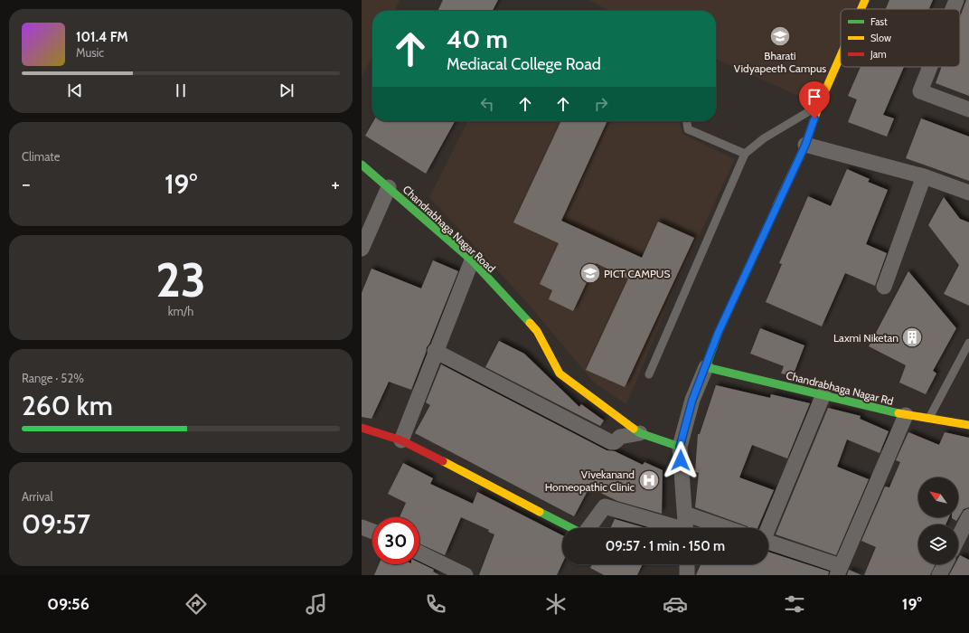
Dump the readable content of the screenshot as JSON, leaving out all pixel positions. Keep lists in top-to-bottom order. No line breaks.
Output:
{"streets":{"street":["Chandrabhaga Nagar Road","Chandrabhaga Nagar Rd"]},"places":{"school or university":["Bharati Vidyapeeth Campus","PICT CAMPUS"],"building":["Laxmi Niketan"],"hospital":["Vivekanand Homeopathic Clinic"]},"legend":["Fast","Slow","Jam"],"north":"top left","page":{"turn":["40 m","Mediacal College Road"],"song":["101.4 FM","Music"],"tile":["Climate",["23","km/h"],["Range · 52%","260 km"],["Arrival","09:57"]],"heat":["−","19°","+"],"limit":"30","trip":"09:57 · 1 min · 150 m","tabs":["09:56","19°"]}}
